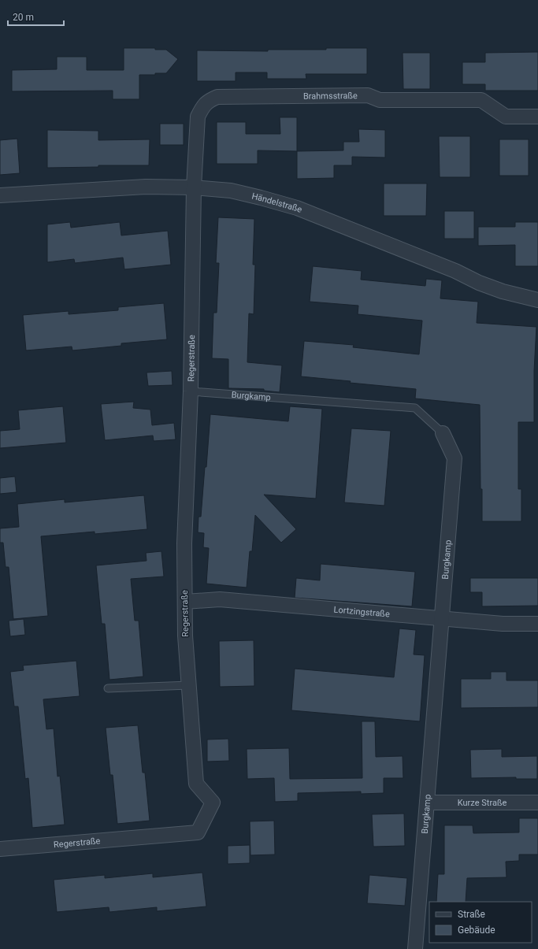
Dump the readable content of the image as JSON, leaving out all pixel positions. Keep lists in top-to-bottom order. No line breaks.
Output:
{"streets":{"street":["Brahmsstraße","Händelstraße","Regerstraße","Burgkamp","Lortzingstraße","Kurze Straße"]},"crossings":[["Brahmsstraße","Händelstraße"],["Brahmsstraße","Regerstraße"],["Händelstraße","Regerstraße"],["Regerstraße","Burgkamp"],["Regerstraße","Lortzingstraße"],["Burgkamp","Lortzingstraße"],["Burgkamp","Kurze Straße"]],"legend":["Straße","Gebäude"],"scale_bar":"20 m"}
